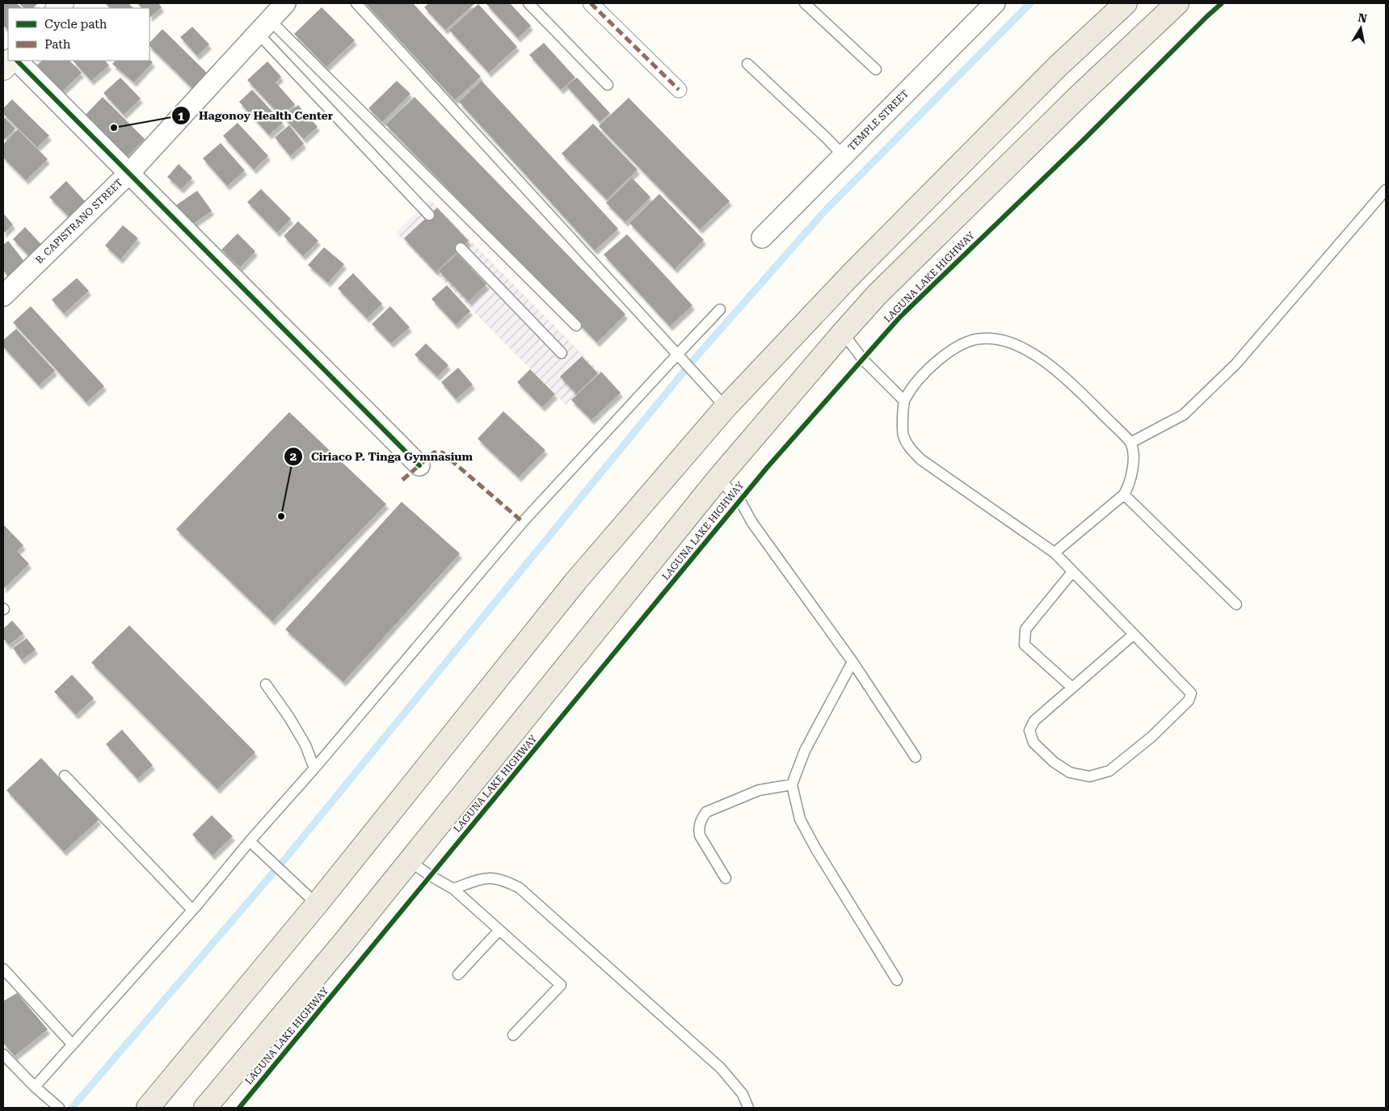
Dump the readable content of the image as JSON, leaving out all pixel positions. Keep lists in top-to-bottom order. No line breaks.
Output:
{"streets":{"main road":["LAGUNA LAKE HIGHWAY"],"street":["TEMPLE STREET","B. CAPISTRANO STREET"]},"places":["Hagonoy Health Center","Ciriaco P. Tinga Gymnasium"],"legend":["Cycle path","Path"],"north":"top"}
